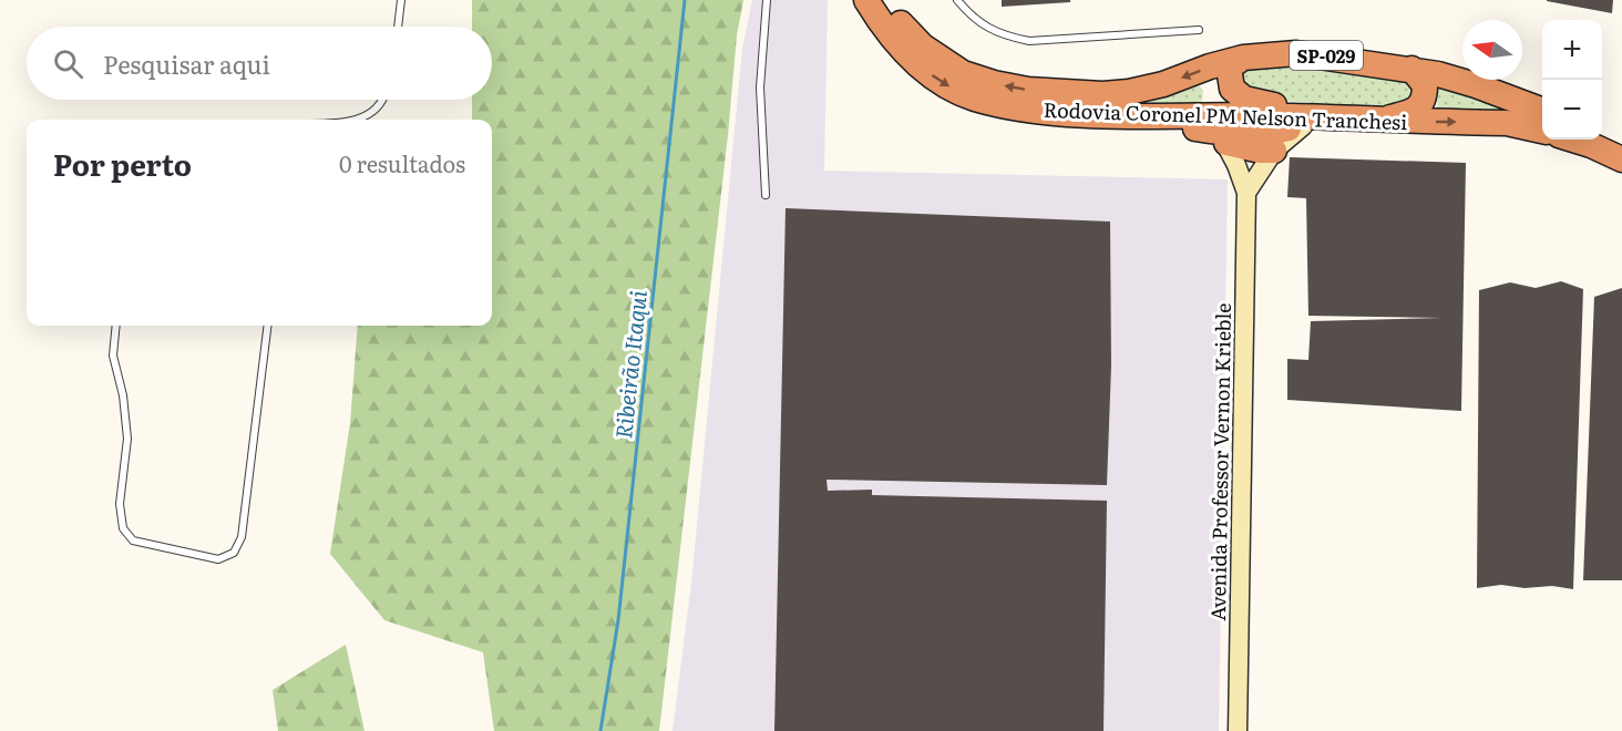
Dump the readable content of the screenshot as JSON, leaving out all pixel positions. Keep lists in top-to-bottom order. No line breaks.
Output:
{"streets":{"highway":["SP-029","Rodovia Coronel PM Nelson Tranchesi"],"street":["Avenida Professor Vernon Krieble"]},"crossings":[["Rodovia Coronel PM Nelson Tranchesi","Avenida Professor Vernon Krieble"]],"water":["Ribeirão Itaqui"],"north":"left","page":{"map_buttons":["+","−"],"search":"Pesquisar aqui","heading":["Por perto","0 resultados"]}}
